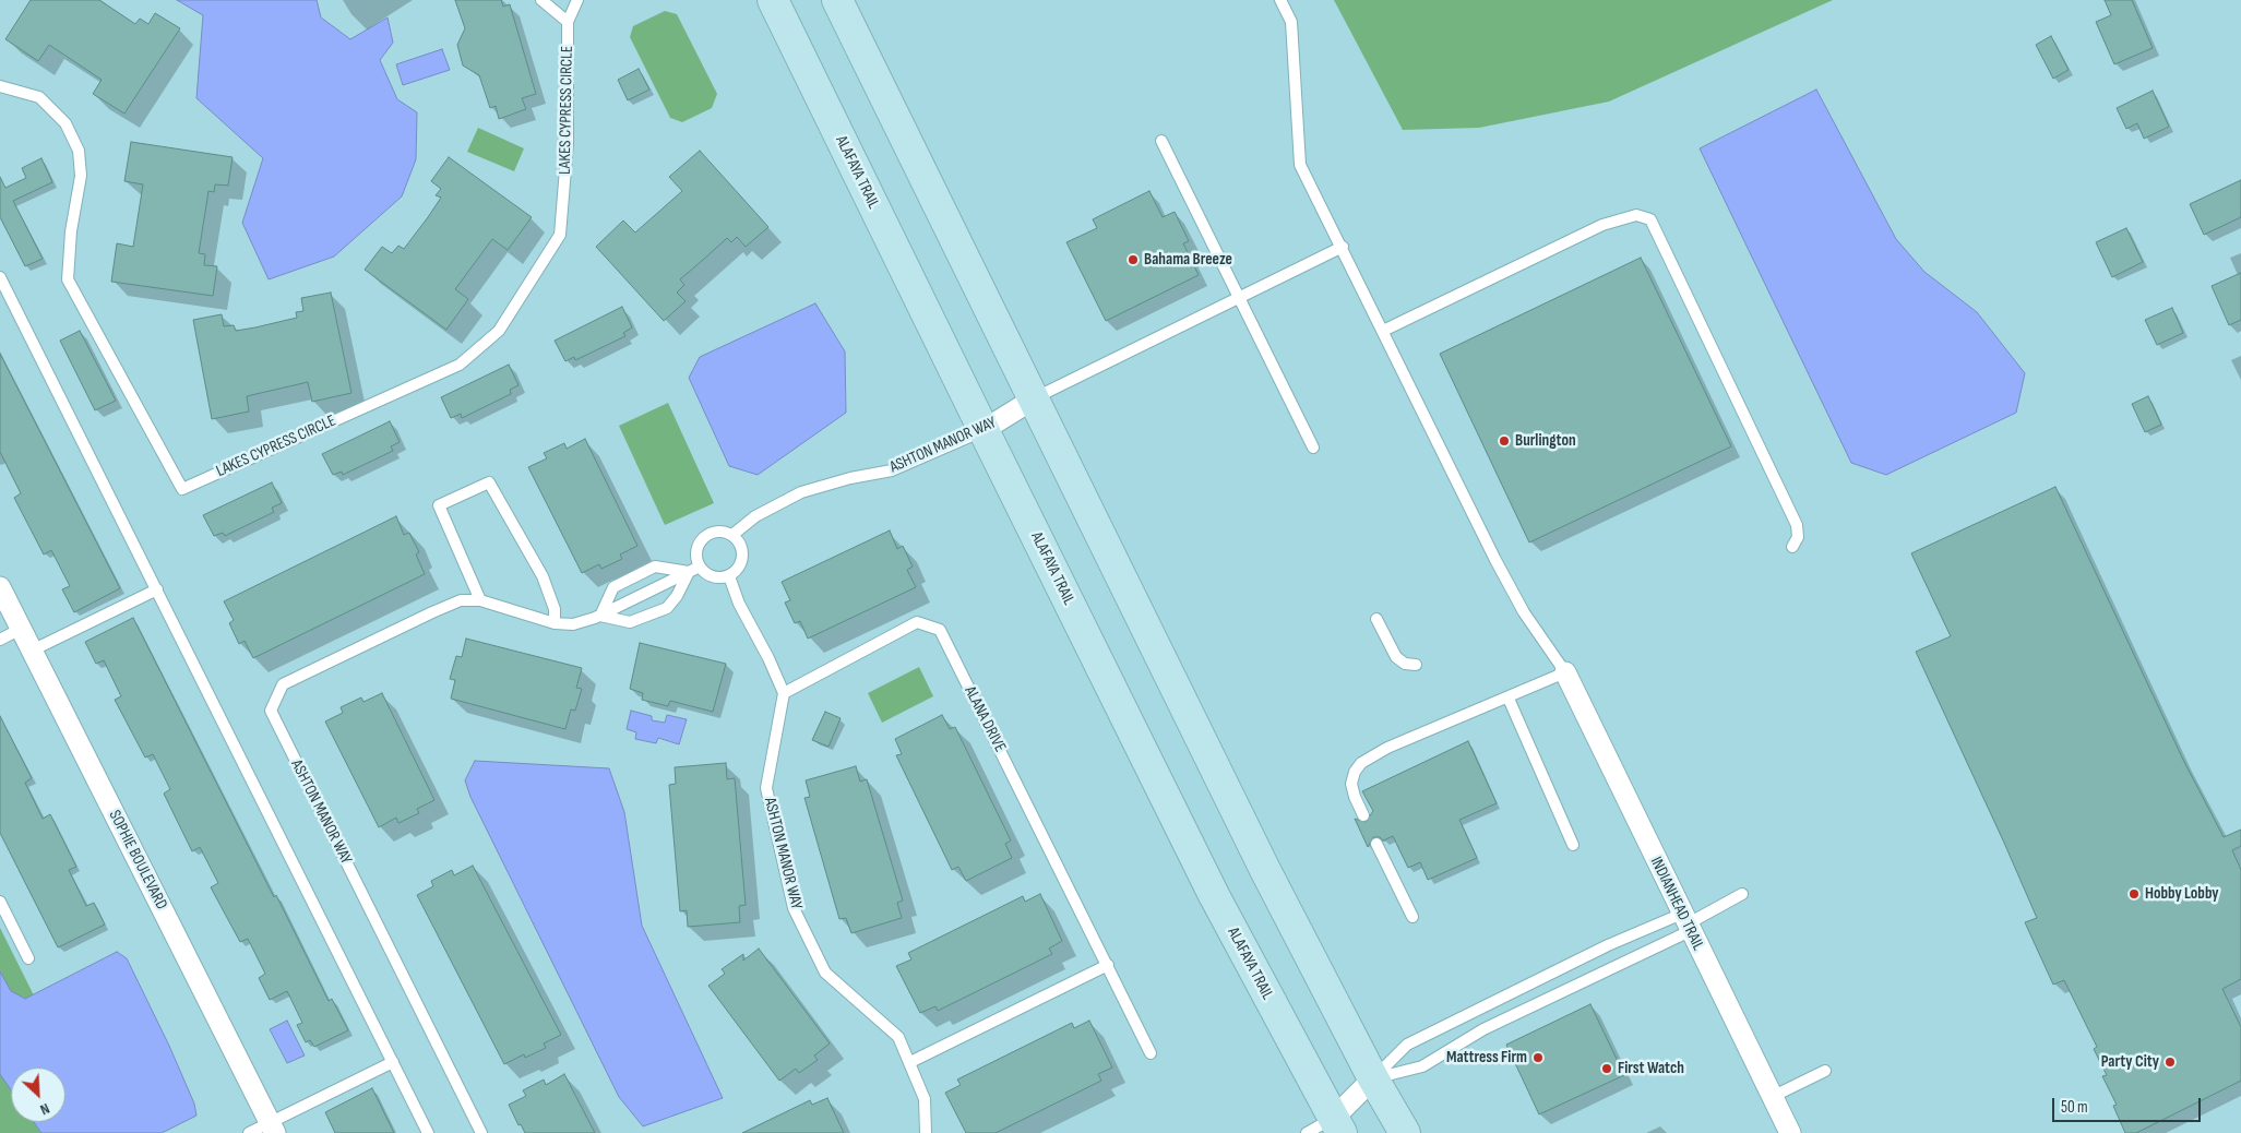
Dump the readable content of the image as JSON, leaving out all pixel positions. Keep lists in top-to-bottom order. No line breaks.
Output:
{"streets":{"main road":["ALAFAYA TRAIL"],"street":["ASHTON MANOR WAY","SOPHIE BOULEVARD","INDIANHEAD TRAIL"],"lane":["LAKES CYPRESS CIRCLE","ALANA DRIVE"]},"crossings":[["ALAFAYA TRAIL","ASHTON MANOR WAY"],["ASHTON MANOR WAY","ALANA DRIVE"]],"places":["Bahama Breeze","Burlington","Hobby Lobby","Mattress Firm","Party City","First Watch"],"scale_bar":"50 m","north":"bottom right"}
